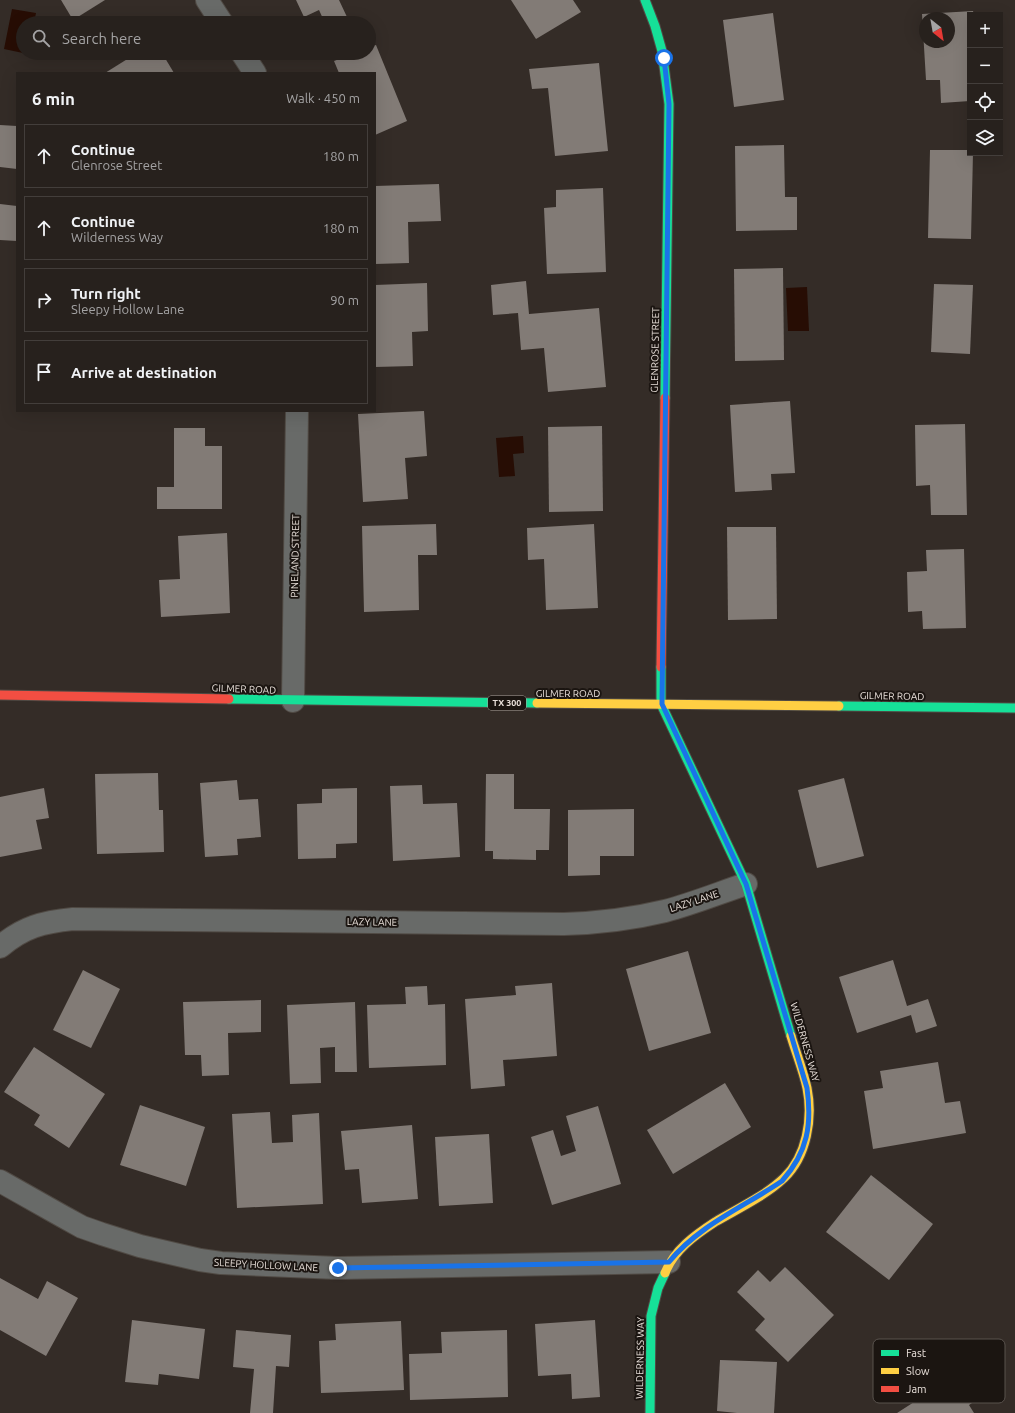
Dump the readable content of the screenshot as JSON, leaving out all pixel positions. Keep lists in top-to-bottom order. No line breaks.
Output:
{"streets":{"street":["GLENROSE STREET","PINELAND STREET","GILMER ROAD","TX 300","LAZY LANE","WILDERNESS WAY","SLEEPY HOLLOW LANE"]},"crossings":[["GLENROSE STREET","GILMER ROAD"],["GLENROSE STREET","WILDERNESS WAY"],["PINELAND STREET","GILMER ROAD"],["GILMER ROAD","WILDERNESS WAY"],["LAZY LANE","WILDERNESS WAY"],["WILDERNESS WAY","SLEEPY HOLLOW LANE"]],"legend":["Fast","Slow","Jam"],"north":"bottom right","page":{"map_buttons":["+","−"],"search":"Search here","heading":["6 min","Walk · 450 m"],"list":[["Continue","Glenrose Street","180 m"],["Continue","Wilderness Way","180 m"],["Turn right","Sleepy Hollow Lane","90 m"],"Arrive at destination"]}}
